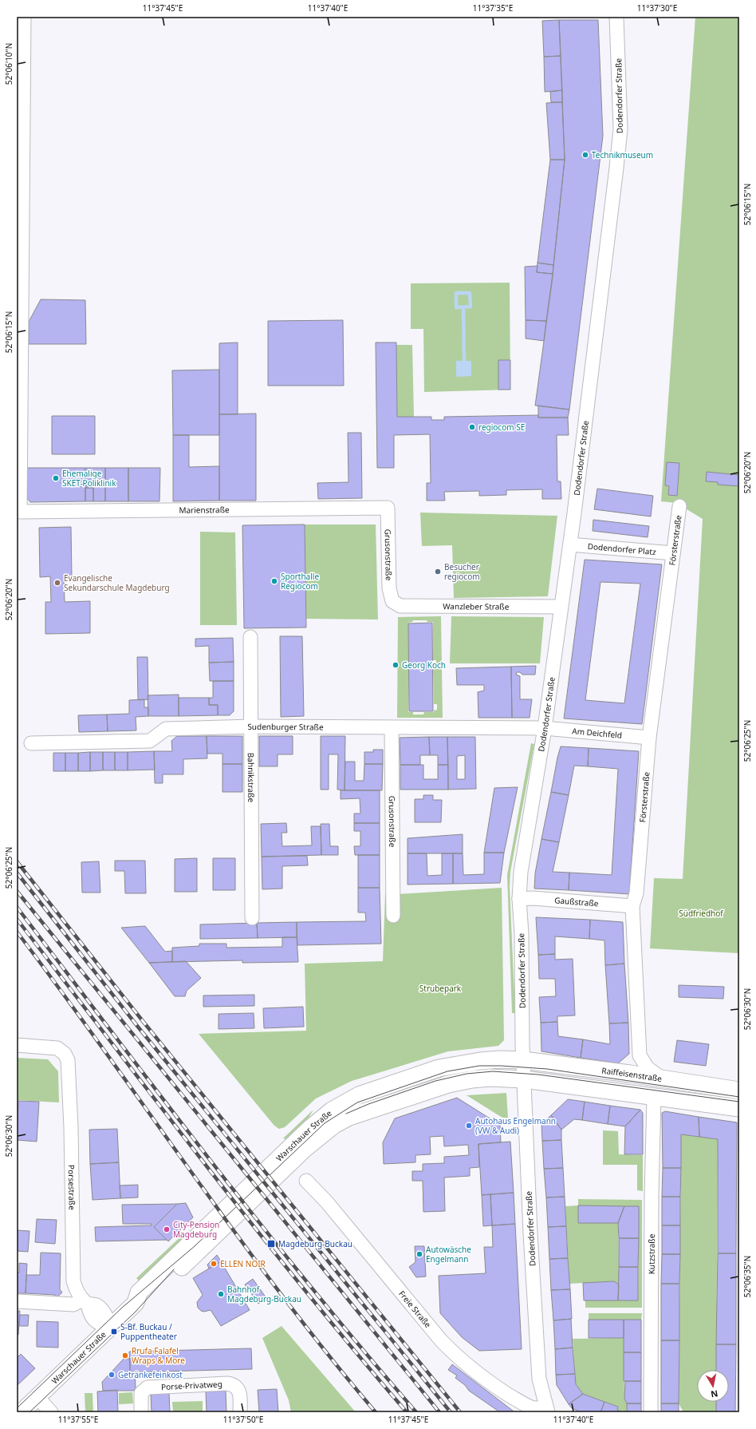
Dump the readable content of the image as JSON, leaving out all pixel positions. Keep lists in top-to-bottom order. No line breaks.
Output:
{"streets":{"main road":["Raiffeisenstraße","Warschauer Straße"],"street":["Dodendorfer Straße","Marienstraße","Försterstraße","Dodendorfer Platz","Grusonstraße","Wanzleber Straße","Sudenburger Straße","Am Deichfeld","Bahnikstraße","Gaußstraße","Porsestraße","Kutzstraße","Freie Straße","Porse-Privatweg"]},"crossings":[["Dodendorfer Straße","Dodendorfer Platz"],["Dodendorfer Straße","Wanzleber Straße"],["Dodendorfer Straße","Sudenburger Straße"],["Dodendorfer Straße","Am Deichfeld"],["Dodendorfer Straße","Gaußstraße"],["Dodendorfer Straße","Raiffeisenstraße"],["Dodendorfer Straße","Warschauer Straße"],["Dodendorfer Straße","Freie Straße"],["Marienstraße","Grusonstraße"],["Försterstraße","Dodendorfer Platz"],["Försterstraße","Am Deichfeld"],["Försterstraße","Gaußstraße"],["Försterstraße","Raiffeisenstraße"],["Grusonstraße","Wanzleber Straße"],["Grusonstraße","Sudenburger Straße"],["Sudenburger Straße","Am Deichfeld"],["Sudenburger Straße","Bahnikstraße"],["Raiffeisenstraße","Warschauer Straße"],["Warschauer Straße","Porsestraße"]],"parks":["Südfriedhof","Strubepark"],"places":{"other":["Technikmuseum","regiocom SE","Ehemalige SKET-Poliklinik","Besucher regiocom","Sporthalle Regiocom","Evangelische Sekundarschule Magdeburg","Georg Koch","Autohaus Engelmann (VW & Audi)","City-Pension Magdeburg","Autowäsche Engelmann","ELLEN NOIR","Bahnhof Magdeburg-Buckau","Rrufa Falafel Wraps & More","Getränkefeinkost"],"transit":["Magdeburg-Buckau","S-Bf. Buckau / Puppentheater"]},"north":"bottom","coordinates":["11°37'45\"E","11°37'40\"E","11°37'35\"E","11°37'30\"E","52°06'10\"N","52°06'15\"N","52°06'20\"N","52°06'25\"N","52°06'30\"N","52°06'35\"N","11°37'55\"E","11°37'50\"E"]}
